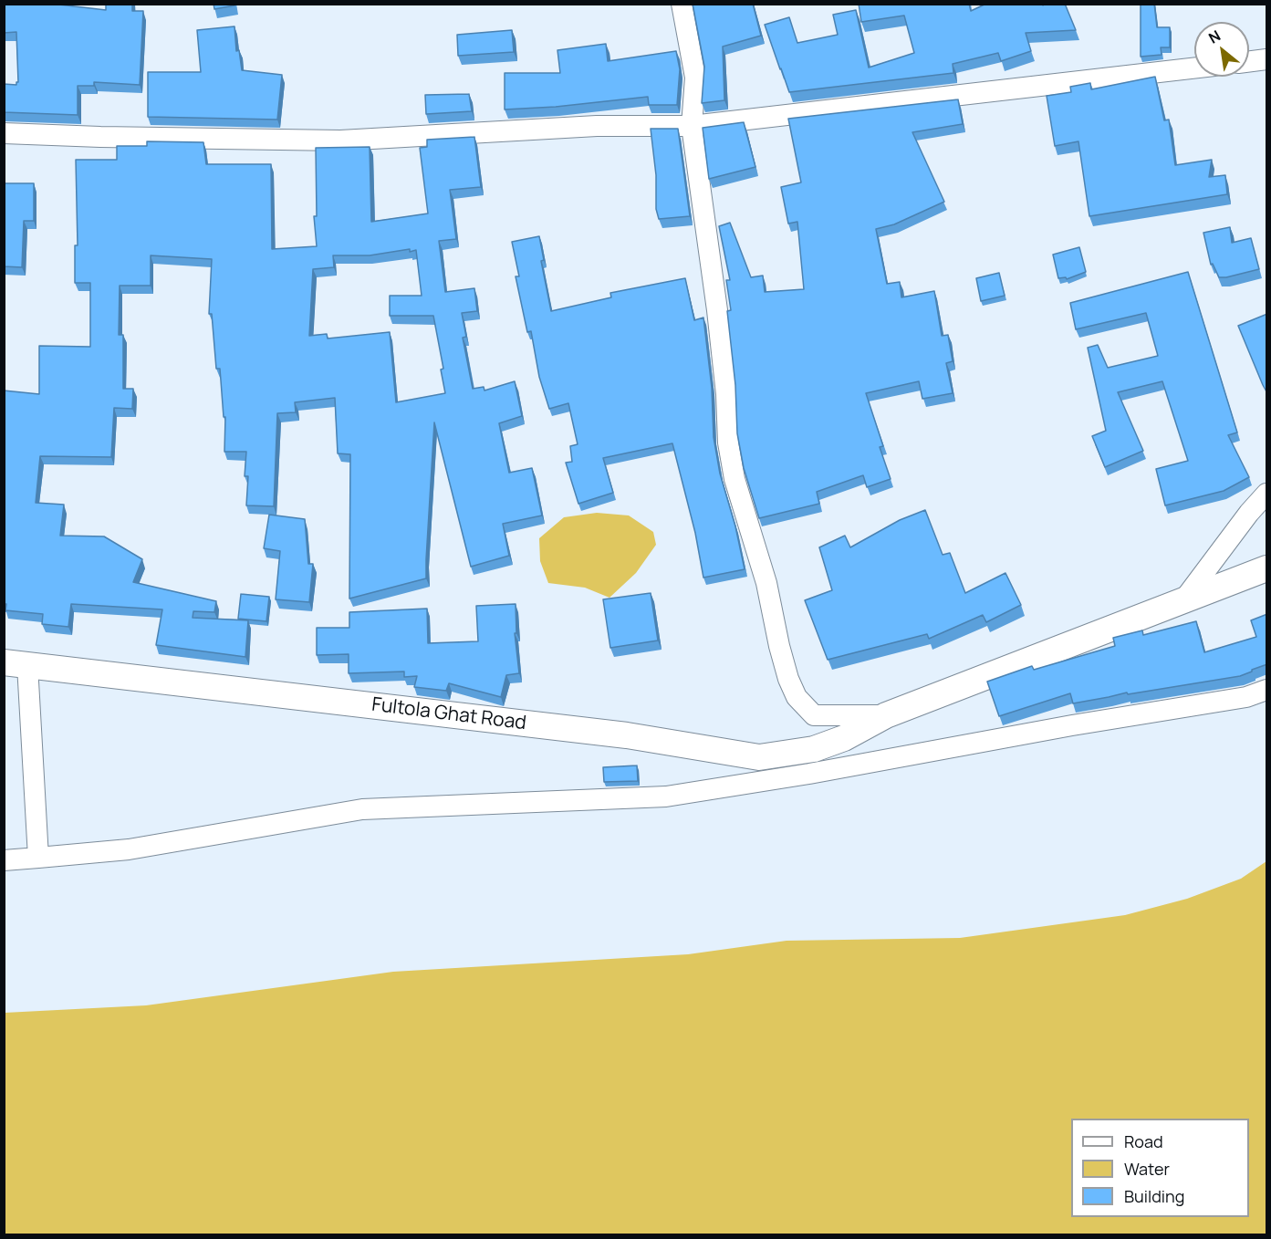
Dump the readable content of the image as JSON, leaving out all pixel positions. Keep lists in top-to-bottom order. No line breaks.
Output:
{"streets":{"street":["Fultola Ghat Road"]},"legend":["Road","Water","Building"],"north":"top left"}
